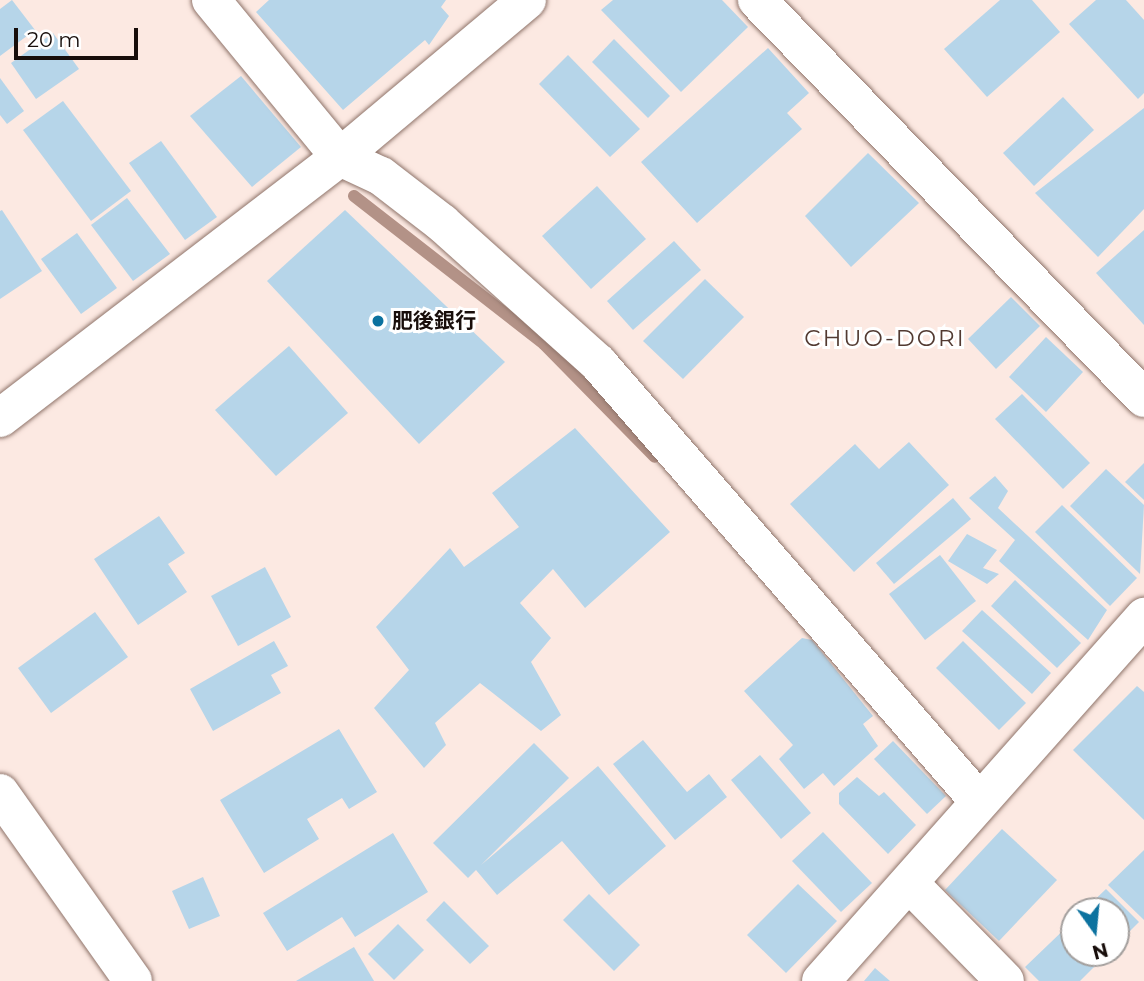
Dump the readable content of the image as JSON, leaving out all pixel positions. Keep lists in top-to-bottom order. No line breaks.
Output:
{"districts":["CHUO-DORI"],"places":["肥後銀行"],"scale_bar":"20 m","north":"bottom"}
